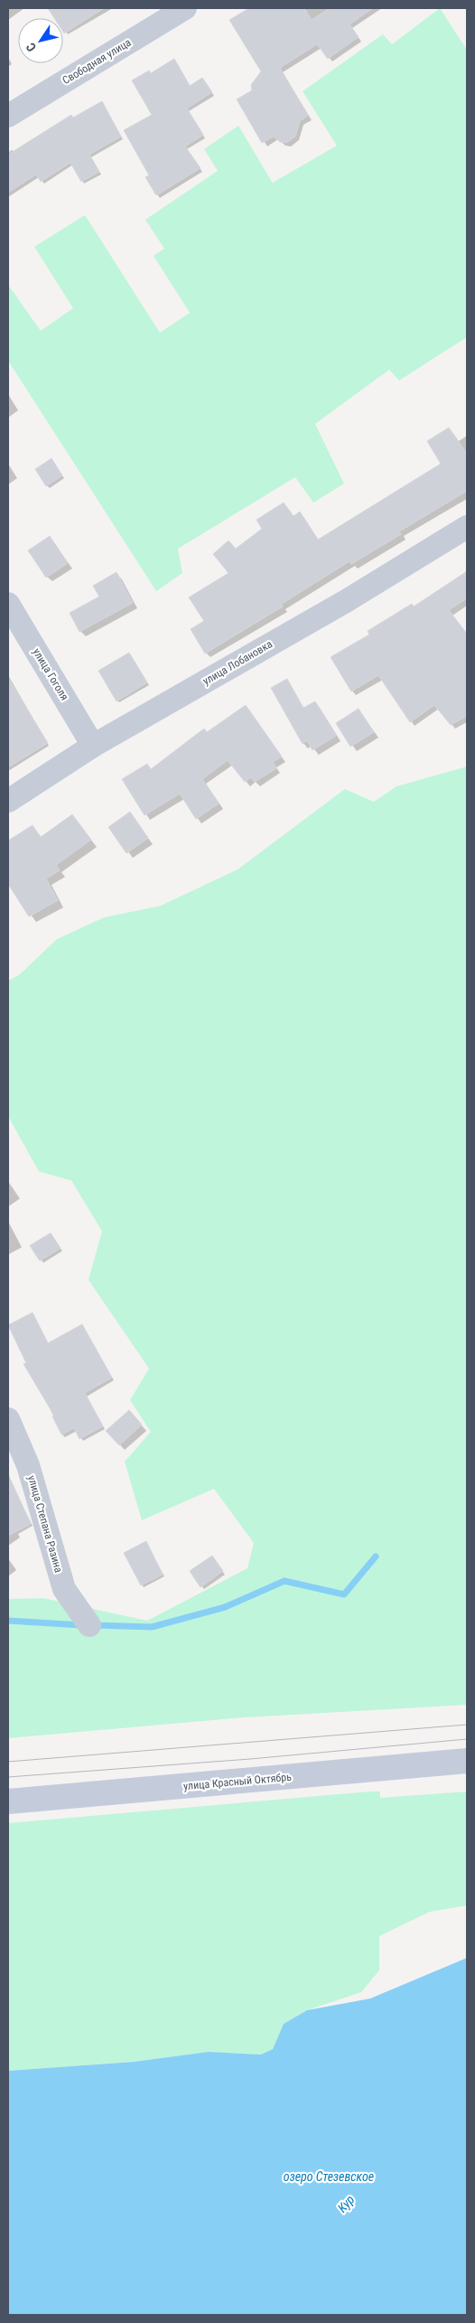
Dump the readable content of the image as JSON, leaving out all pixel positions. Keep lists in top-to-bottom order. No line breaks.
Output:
{"streets":{"main road":["улица Красный Октябрь"],"street":["Свободная улица","улица Лобановка","улица Гоголя","улица Степана Разина"]},"crossings":[["улица Лобановка","улица Гоголя"]],"water":["озеро Стезевское","Кур"],"north":"bottom left"}
